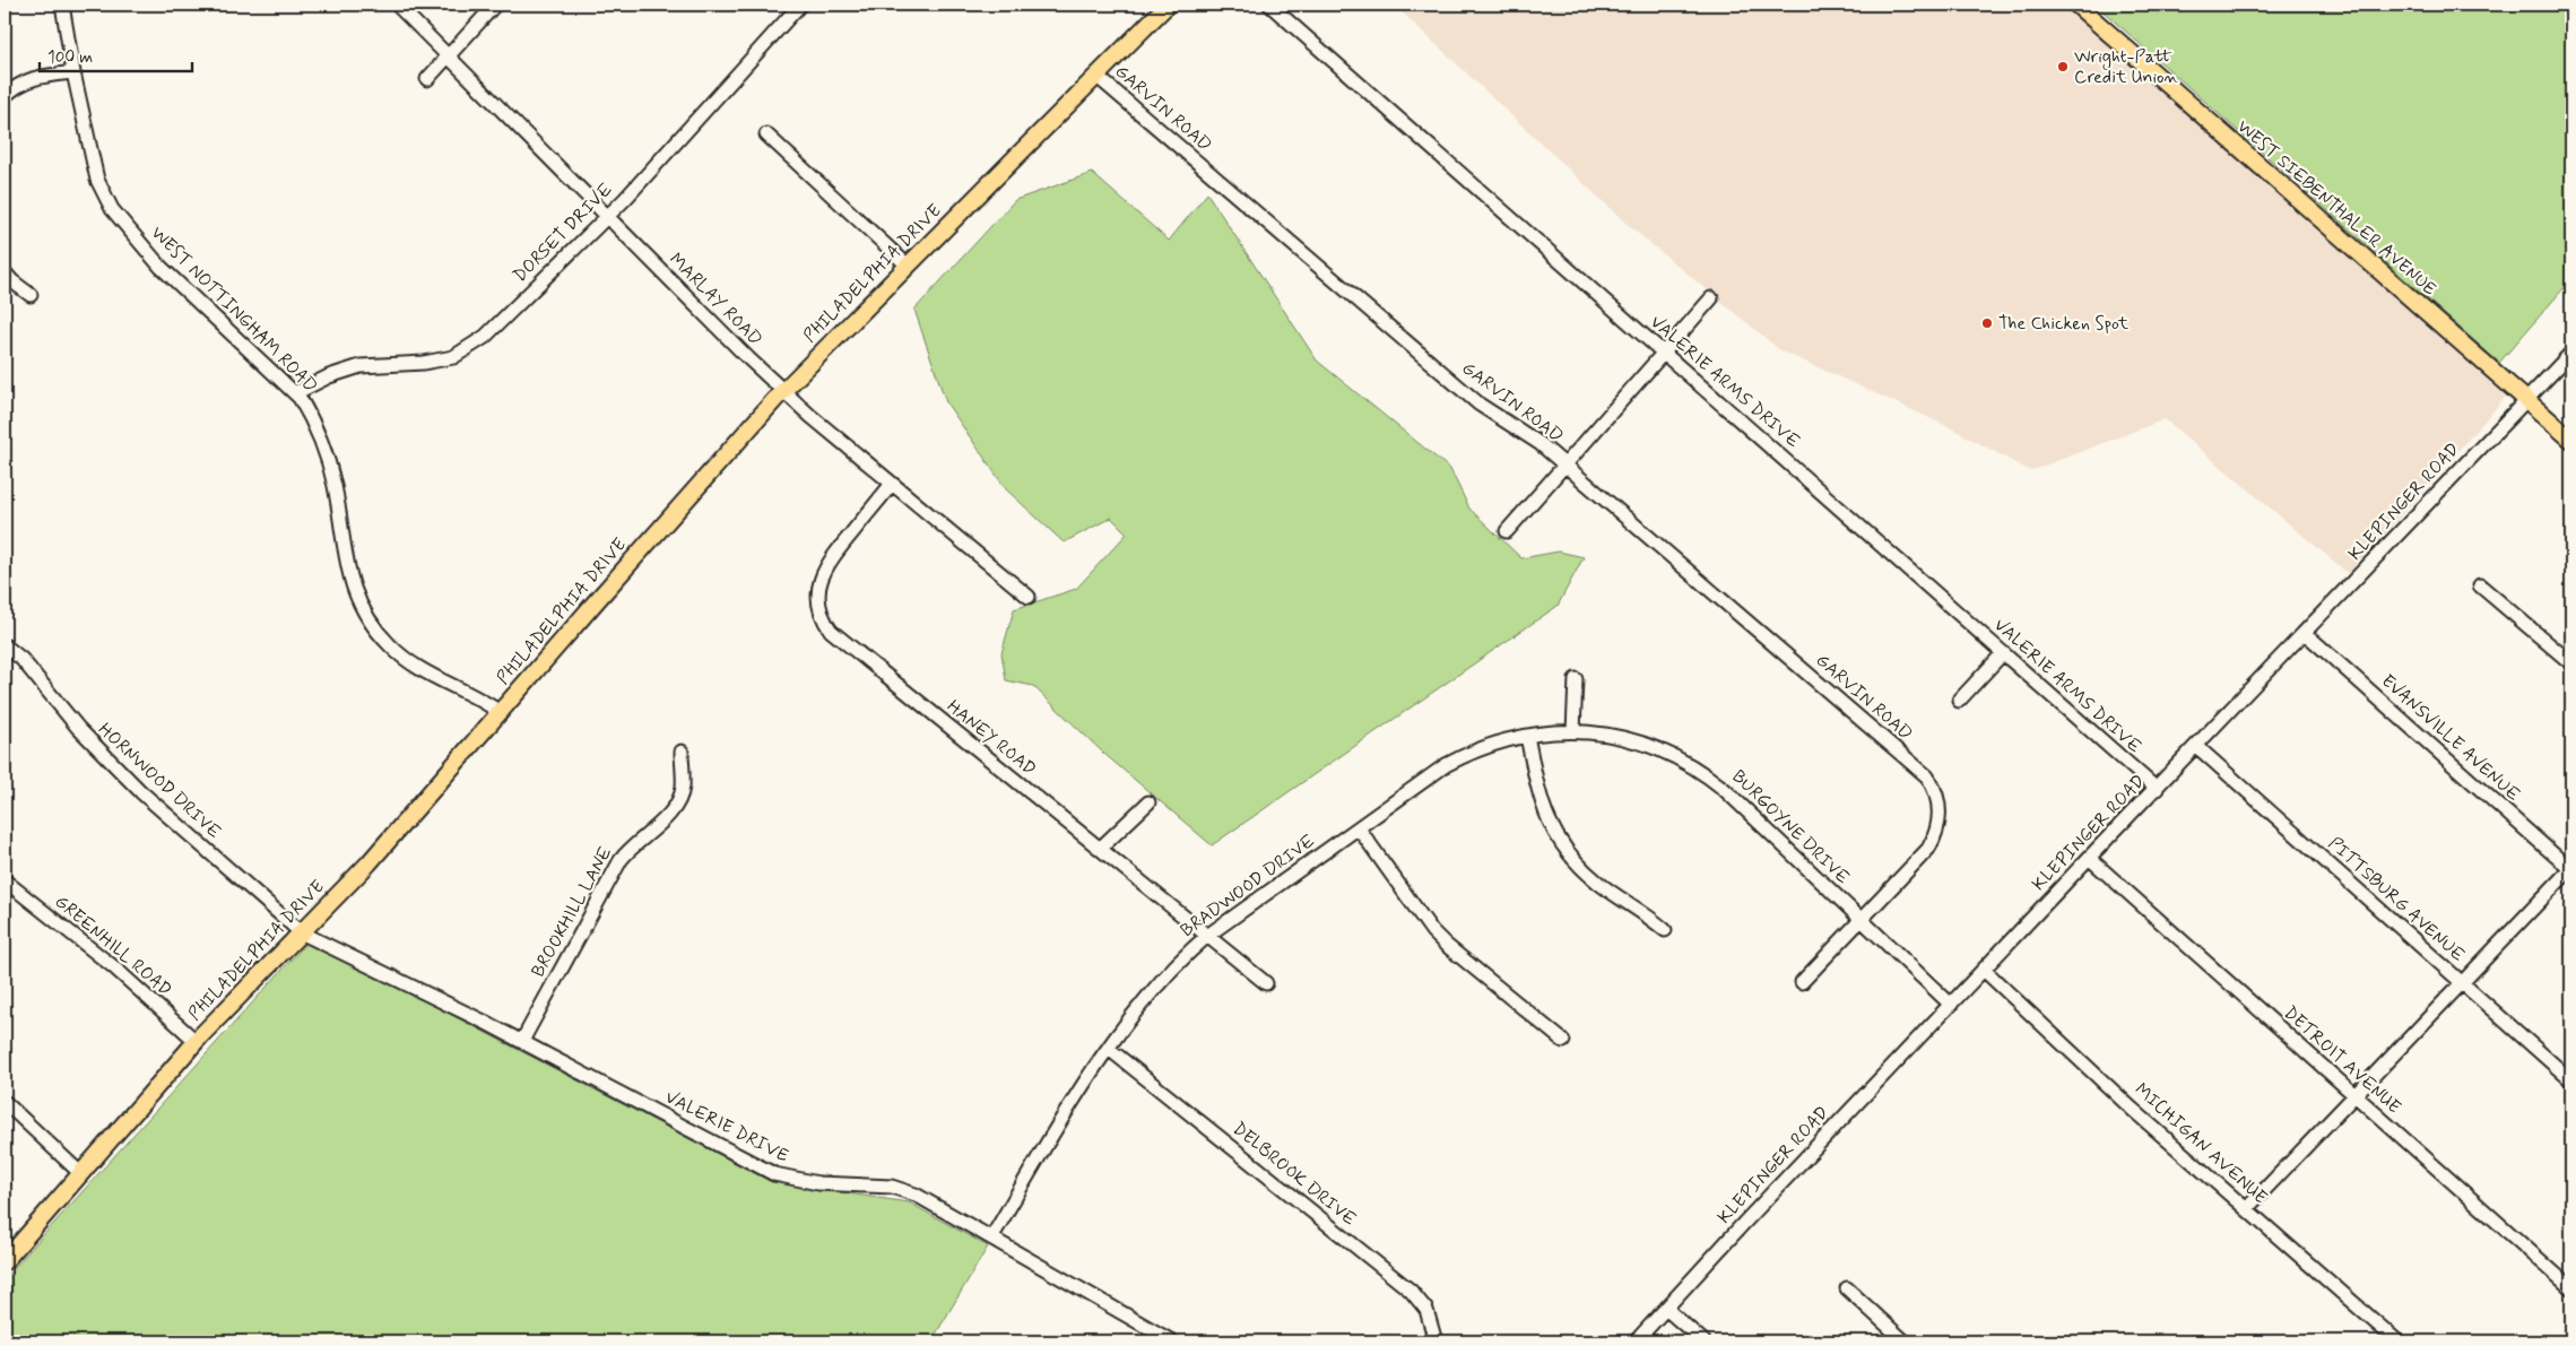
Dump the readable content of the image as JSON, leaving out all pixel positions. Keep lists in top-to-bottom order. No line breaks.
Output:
{"streets":{"main road":["WEST SIEBENTHALER AVENUE","PHILADELPHIA DRIVE"],"street":["GARVIN ROAD","DORSET DRIVE","MARLAY ROAD","WEST NOTTINGHAM ROAD","VALERIE ARMS DRIVE","KLEPINGER ROAD","HANEY ROAD","EVANSVILLE AVENUE","HORNWOOD DRIVE","BURGOYNE DRIVE","BRADWOOD DRIVE","PITTSBURG AVENUE","BROOKHILL LANE","GREENHILL ROAD","DETROIT AVENUE","VALERIE DRIVE","MICHIGAN AVENUE","DELBROOK DRIVE"]},"crossings":[["GARVIN ROAD","PHILADELPHIA DRIVE"],["GARVIN ROAD","BURGOYNE DRIVE"],["WEST SIEBENTHALER AVENUE","KLEPINGER ROAD"],["DORSET DRIVE","MARLAY ROAD"],["DORSET DRIVE","WEST NOTTINGHAM ROAD"],["PHILADELPHIA DRIVE","MARLAY ROAD"],["PHILADELPHIA DRIVE","WEST NOTTINGHAM ROAD"],["PHILADELPHIA DRIVE","HORNWOOD DRIVE"],["PHILADELPHIA DRIVE","GREENHILL ROAD"],["PHILADELPHIA DRIVE","VALERIE DRIVE"],["MARLAY ROAD","HANEY ROAD"],["VALERIE ARMS DRIVE","KLEPINGER ROAD"],["KLEPINGER ROAD","EVANSVILLE AVENUE"],["KLEPINGER ROAD","BURGOYNE DRIVE"],["KLEPINGER ROAD","PITTSBURG AVENUE"],["KLEPINGER ROAD","DETROIT AVENUE"],["KLEPINGER ROAD","MICHIGAN AVENUE"],["HANEY ROAD","BRADWOOD DRIVE"],["HORNWOOD DRIVE","VALERIE DRIVE"],["BURGOYNE DRIVE","BRADWOOD DRIVE"],["BRADWOOD DRIVE","VALERIE DRIVE"],["BRADWOOD DRIVE","DELBROOK DRIVE"],["BROOKHILL LANE","VALERIE DRIVE"]],"places":["Wright-Patt Credit Union","The Chicken Spot"],"scale_bar":"100 m"}
